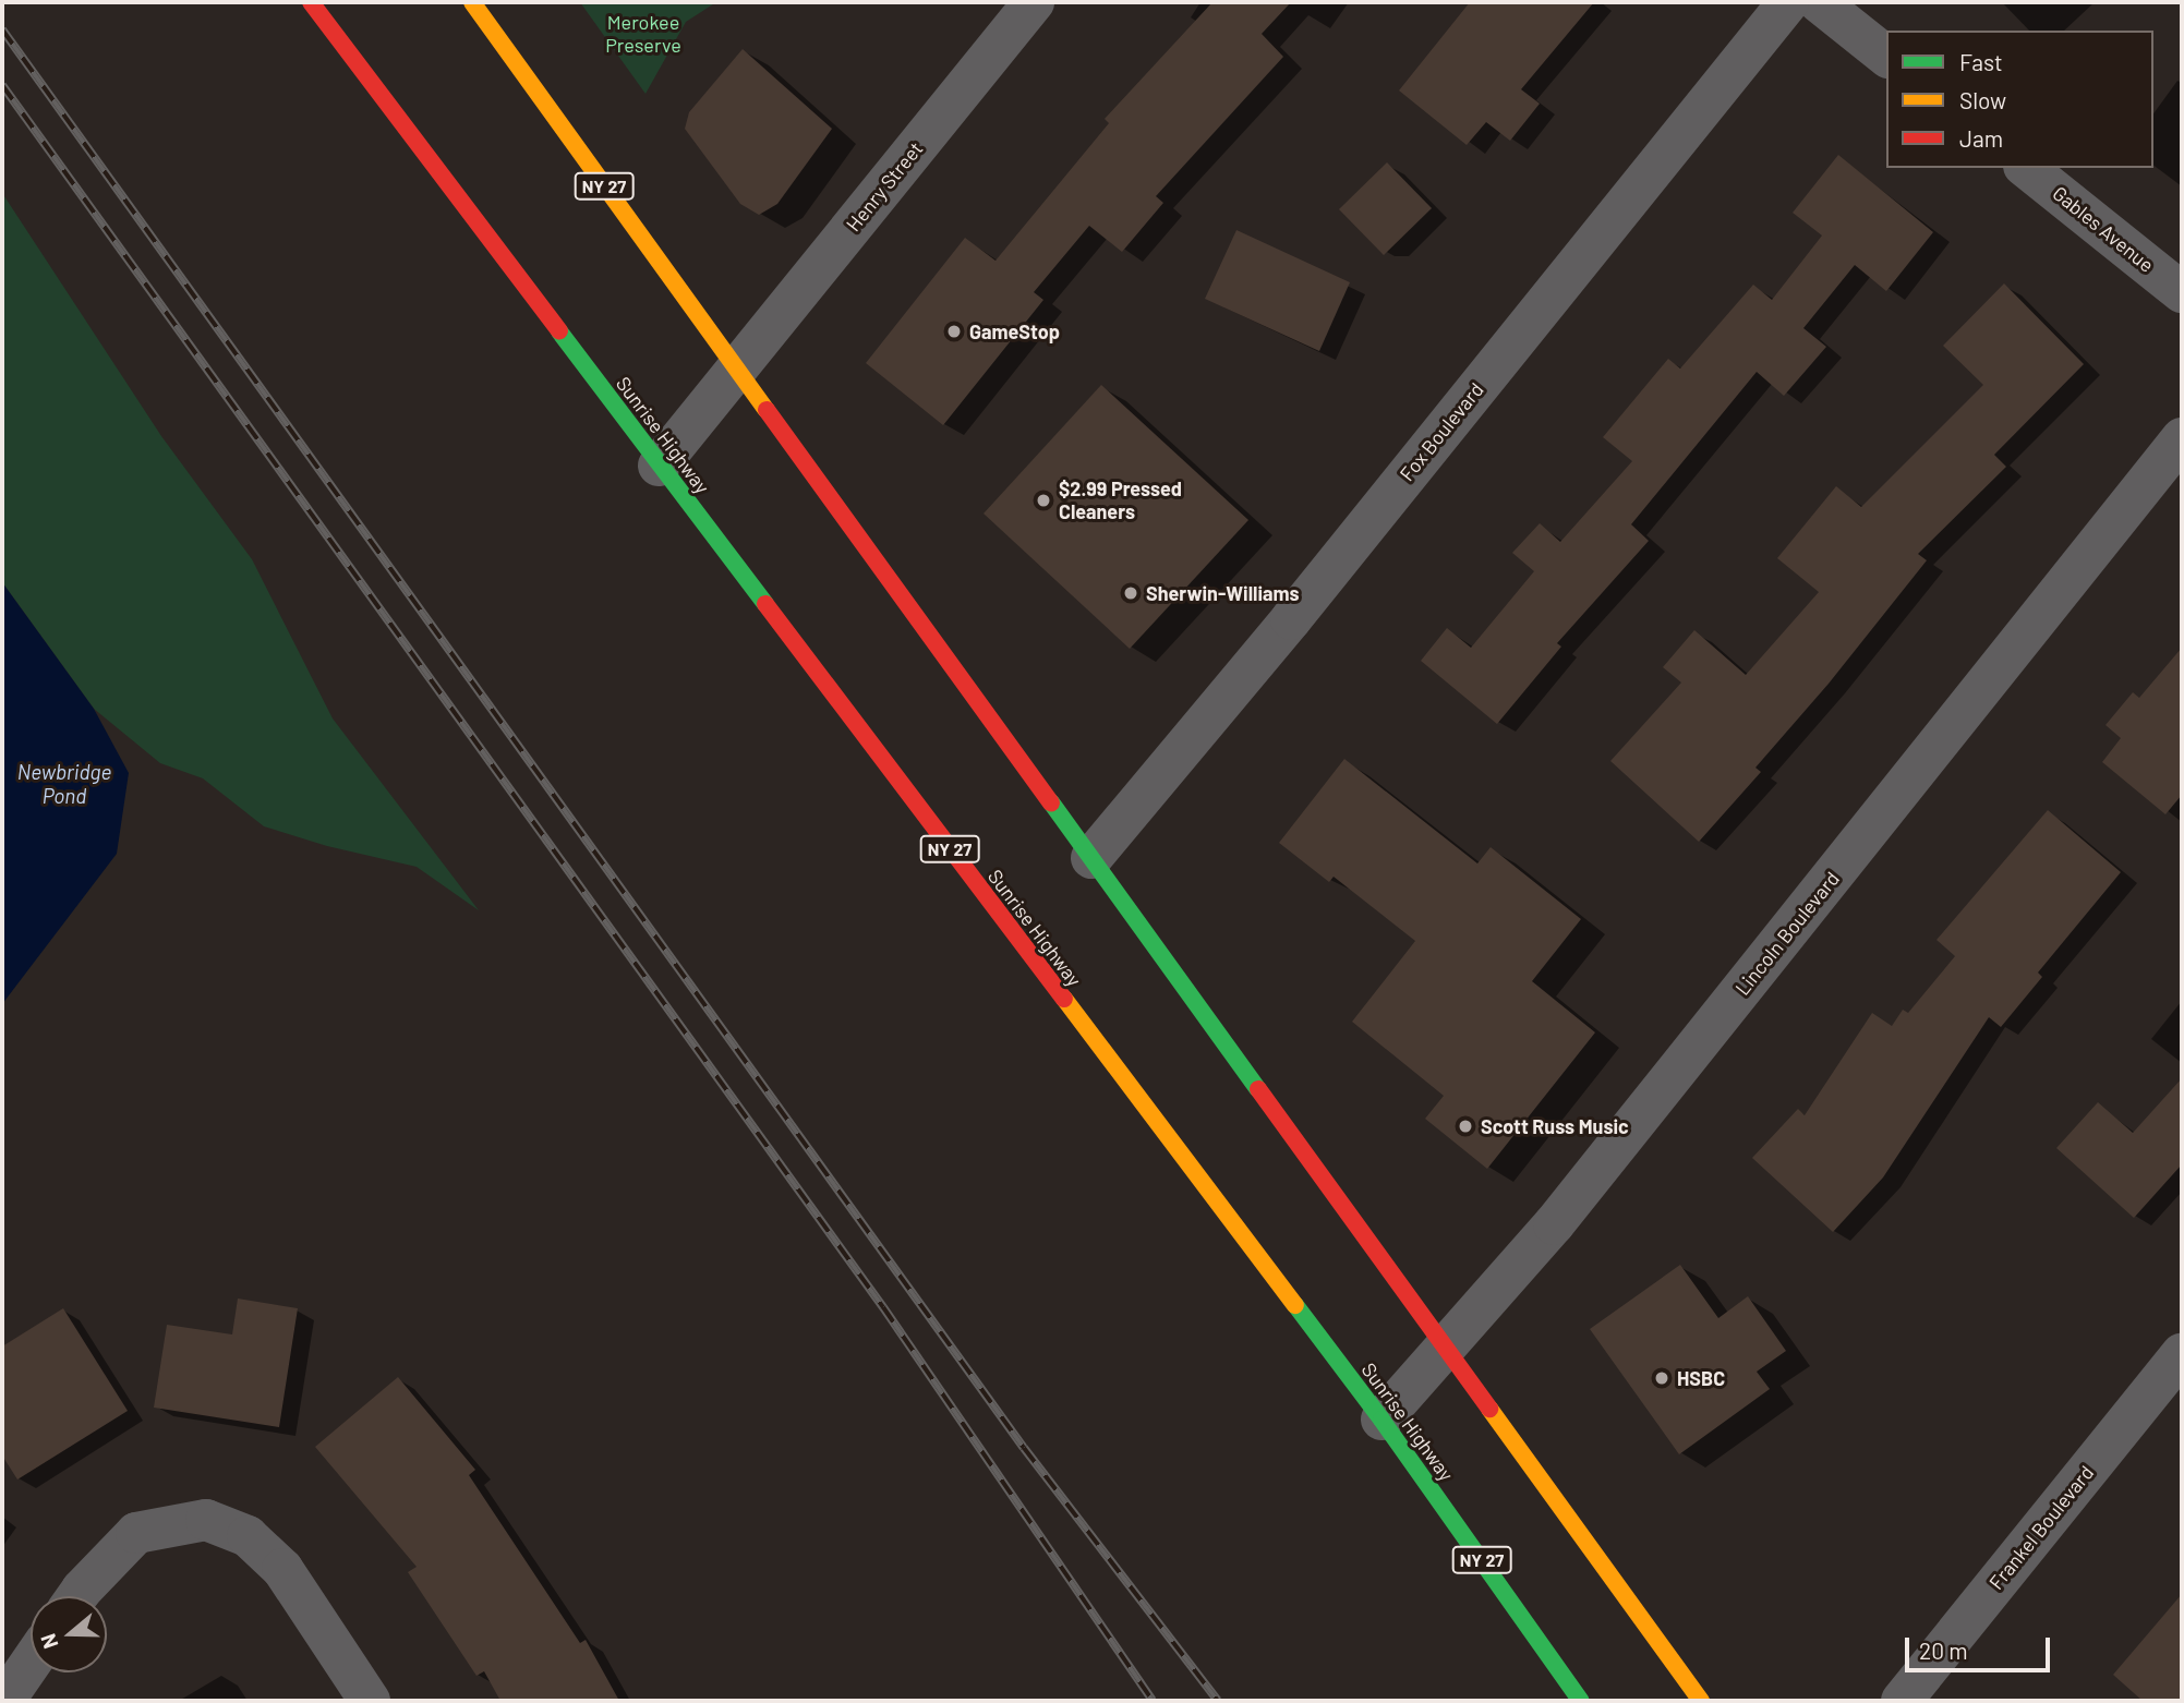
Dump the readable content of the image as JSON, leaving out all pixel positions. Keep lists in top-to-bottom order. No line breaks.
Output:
{"streets":{"highway":["NY 27","Sunrise Highway"],"street":["Henry Street","Gables Avenue","Fox Boulevard","Lincoln Boulevard","Frankel Boulevard"]},"crossings":[["NY 27","Henry Street"],["NY 27","Fox Boulevard"],["NY 27","Lincoln Boulevard"],["Henry Street","Sunrise Highway"],["Sunrise Highway","Lincoln Boulevard"]],"water":["Newbridge Pond"],"parks":["Merokee Preserve"],"places":["GameStop","$2.99 Pressed Cleaners","Sherwin-Williams","Scott Russ Music","HSBC"],"legend":["Fast","Slow","Jam"],"scale_bar":"20 m","north":"left"}
